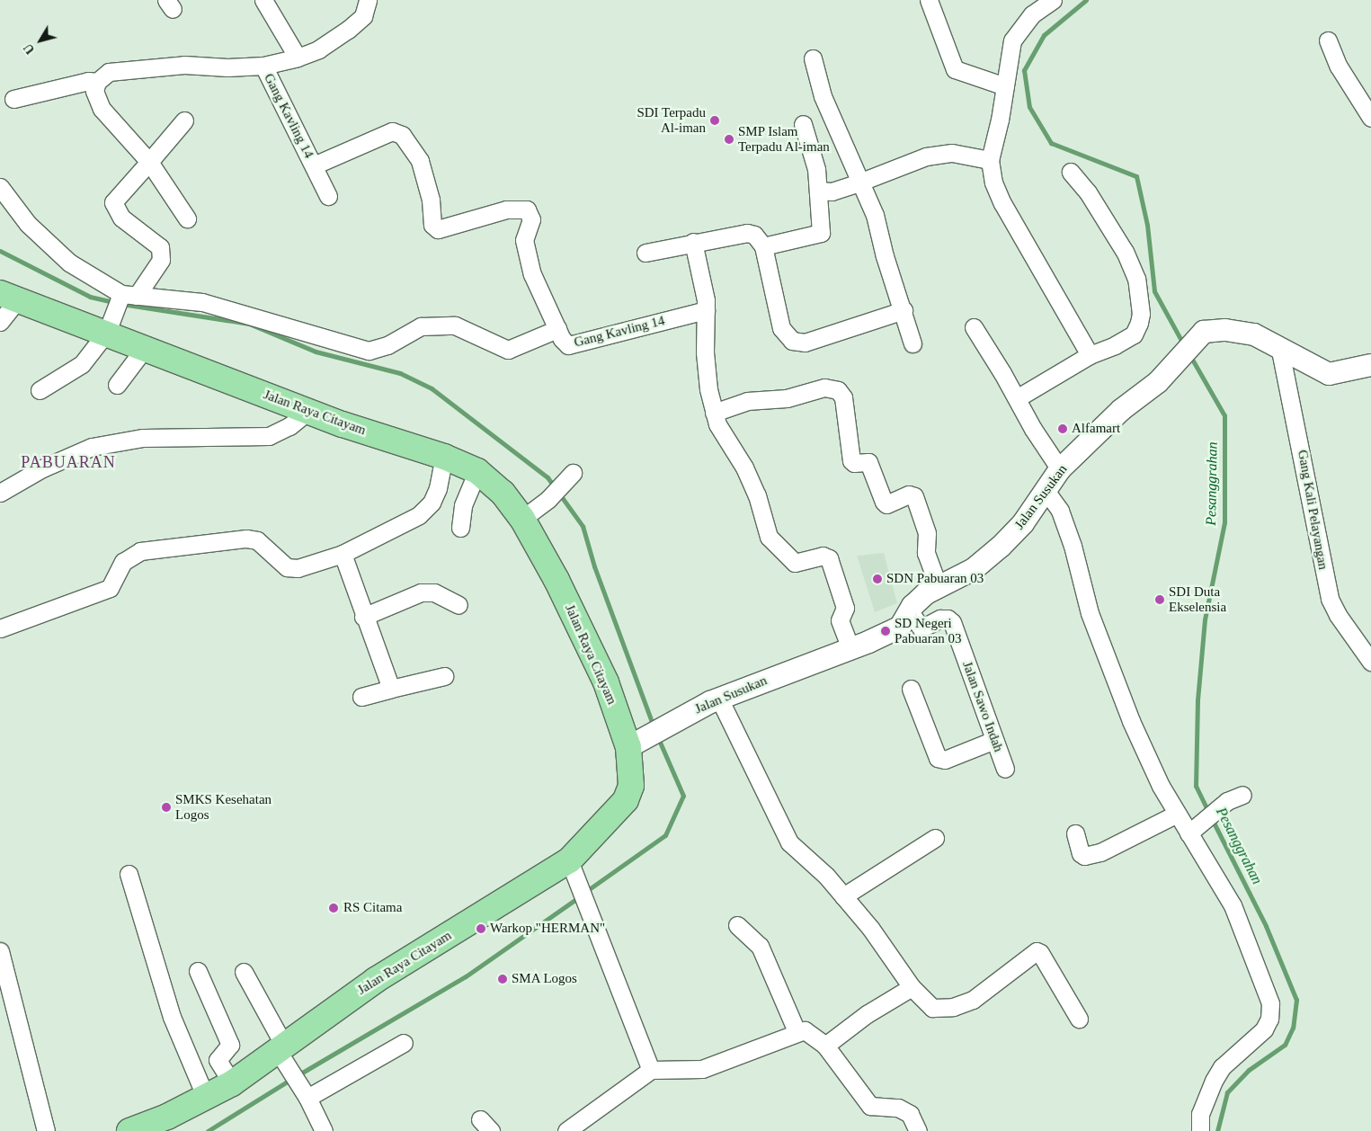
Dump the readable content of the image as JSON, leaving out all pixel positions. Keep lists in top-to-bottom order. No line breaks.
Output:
{"streets":{"main road":["Jalan Raya Citayam"],"street":["Gang Kavling 14","Jalan Susukan","Gang Kali Pelayangan","Jalan Sawo Indah"]},"crossings":[["Jalan Raya Citayam","Jalan Susukan"],["Jalan Susukan","Gang Kali Pelayangan"],["Jalan Susukan","Jalan Sawo Indah"]],"districts":["PABUARAN"],"water":["Pesanggrahan"],"places":["SDI Terpadu Al-iman","SMP Islam Terpadu Al-iman","Alfamart","SDN Pabuaran 03","SDI Duta Ekselensia","SD Negeri Pabuaran 03","SMKS Kesehatan Logos","RS Citama","Warkop \"HERMAN\"","SMA Logos"],"north":"bottom left"}
